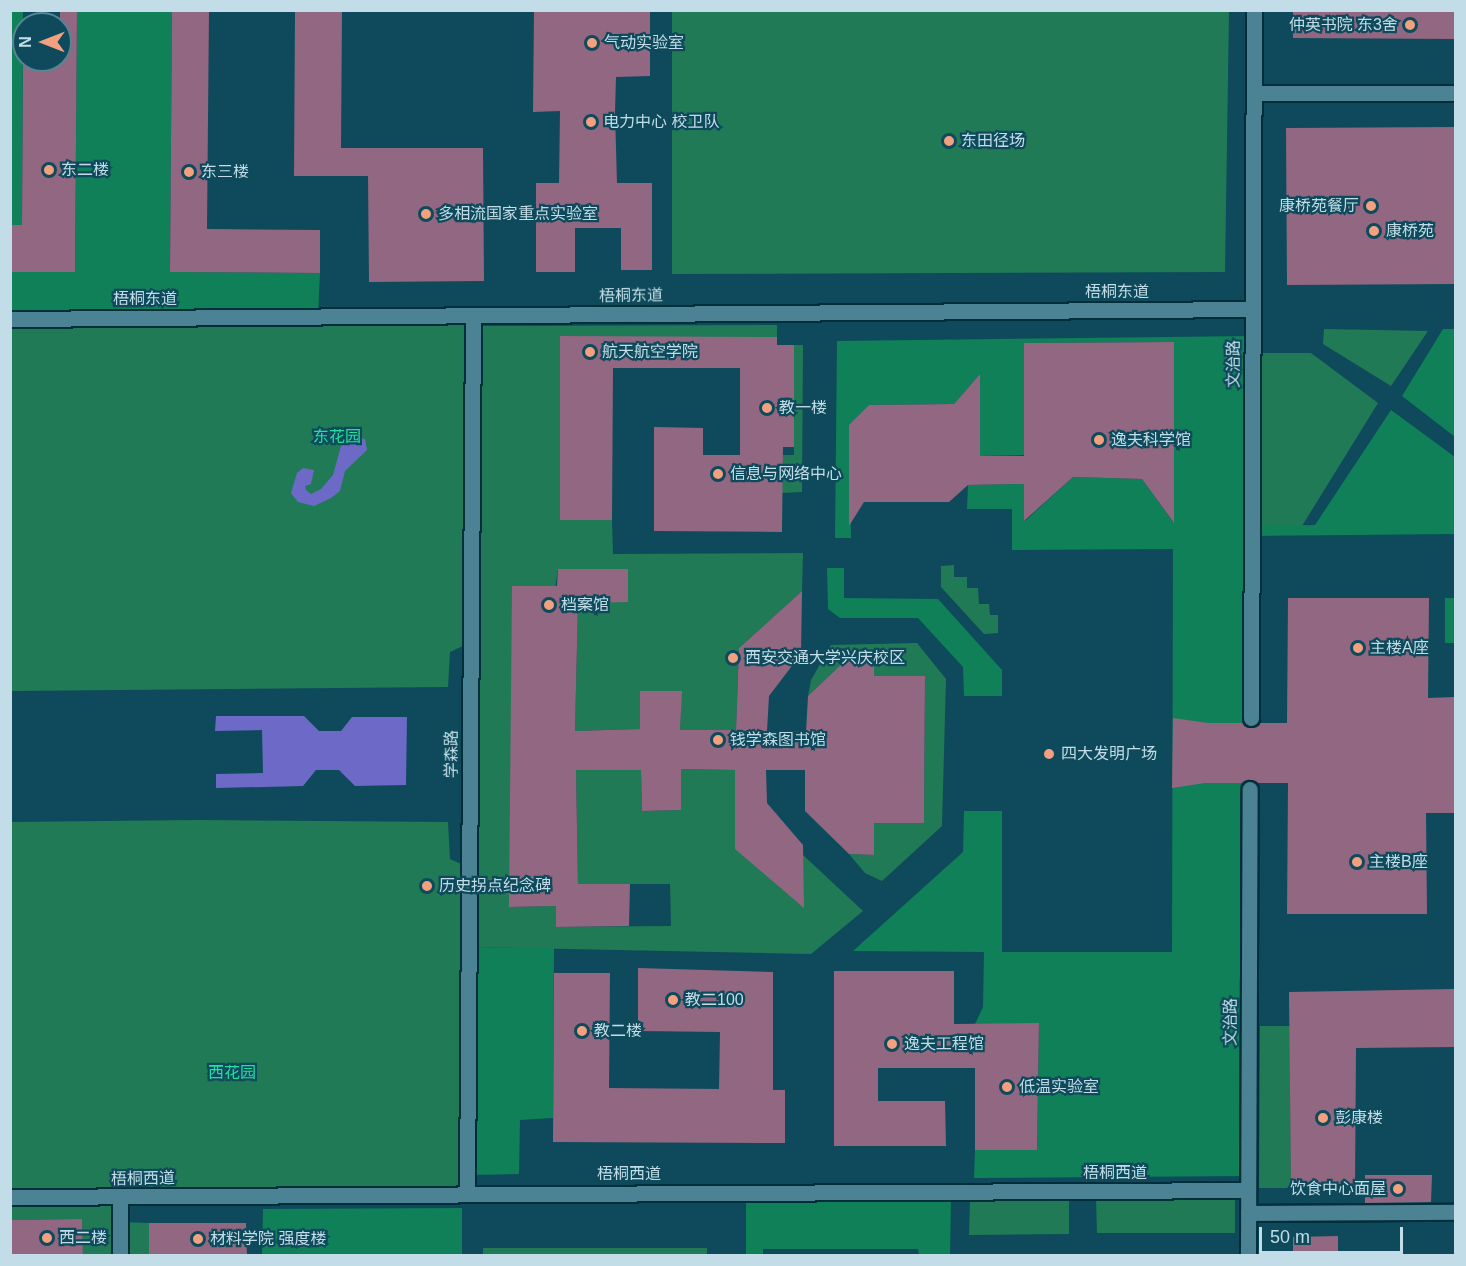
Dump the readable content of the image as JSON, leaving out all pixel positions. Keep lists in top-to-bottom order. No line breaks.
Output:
{"streets":{"street":["梧桐东道","文治路","学森路","梧桐西道"]},"crossings":[["梧桐东道","文治路"],["梧桐东道","学森路"],["文治路","梧桐西道"],["学森路","梧桐西道"]],"parks":["东花园","西花园"],"places":["仲英书院 东3舍","气动实验室","电力中心 校卫队","东田径场","东二楼","东三楼","康桥苑餐厅","多相流国家重点实验室","康桥苑","航天航空学院","教一楼","逸夫科学馆","信息与网络中心","档案馆","主楼A座","西安交通大学兴庆校区","钱学森图书馆","四大发明广场","主楼B座","历史拐点纪念碑","教二100","教二楼","逸夫工程馆","低温实验室","彭康楼","饮食中心面屋","西二楼","材料学院 强度楼"],"scale_bar":"50 m","north":"left"}
